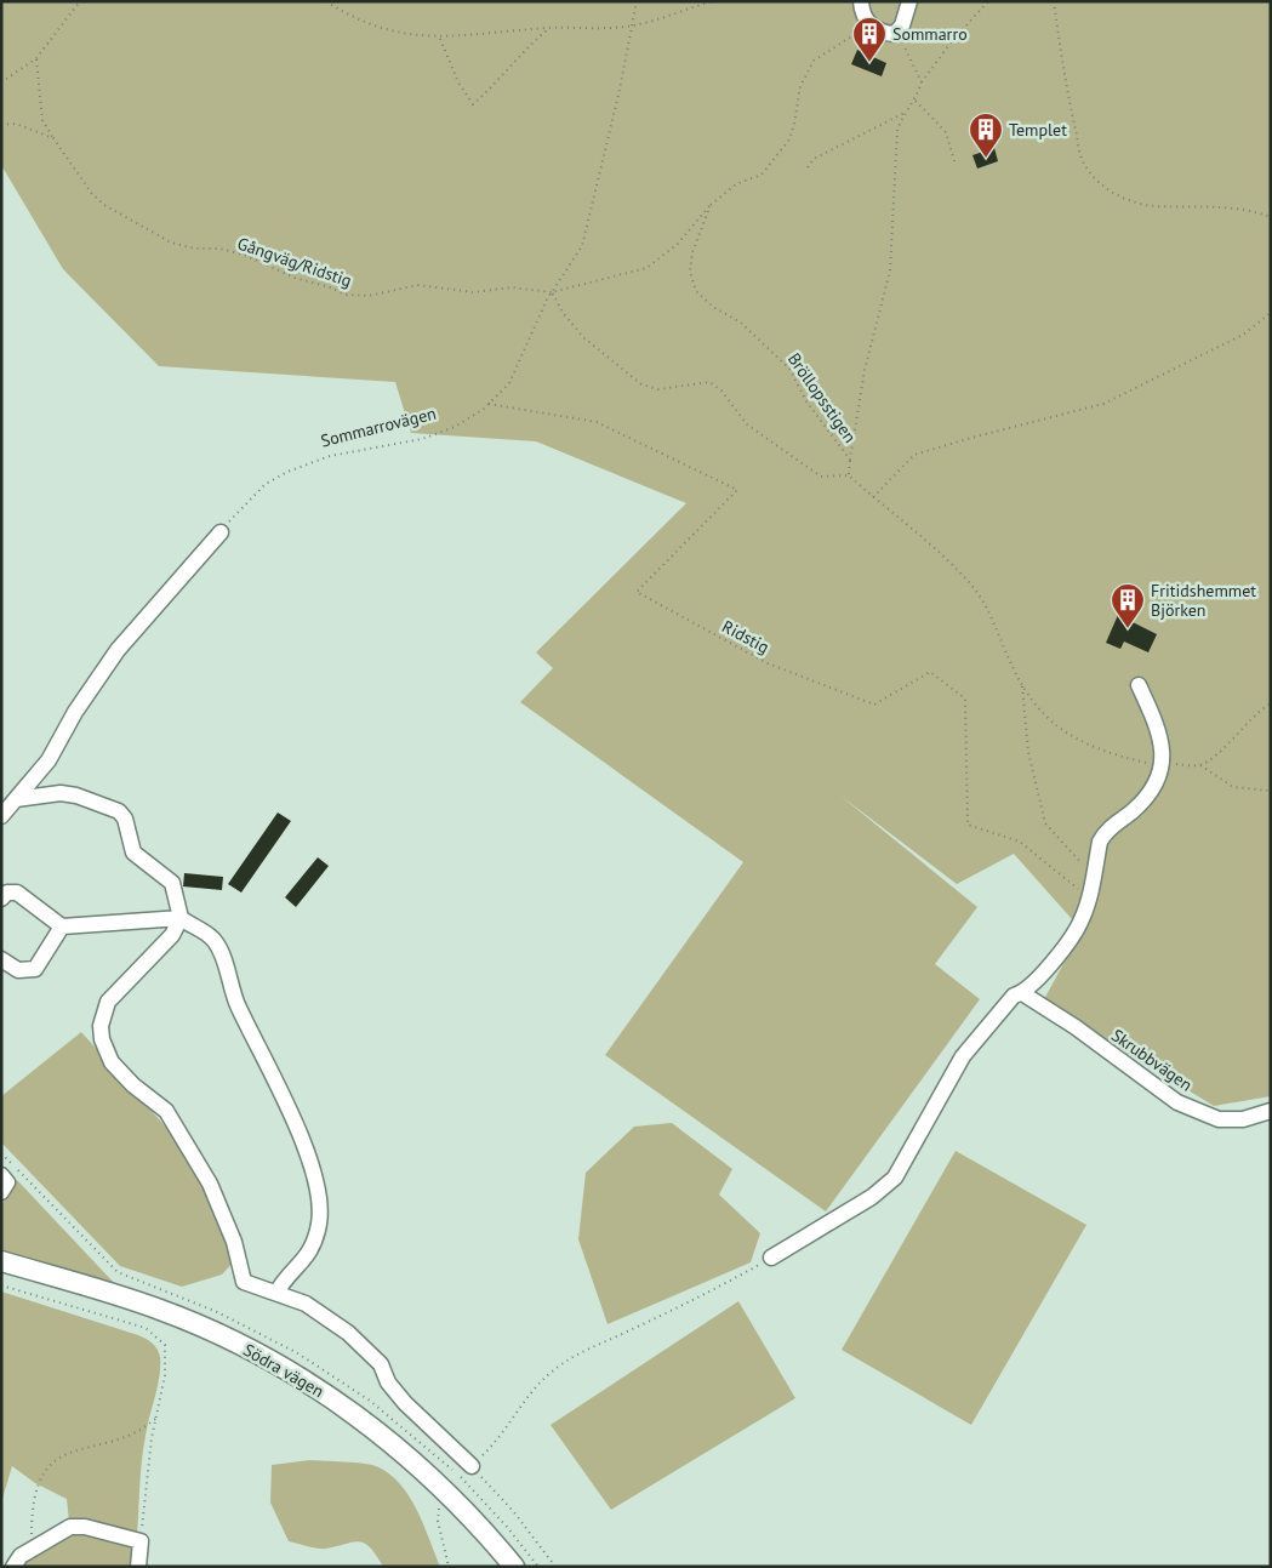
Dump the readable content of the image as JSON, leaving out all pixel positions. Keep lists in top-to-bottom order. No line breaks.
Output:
{"streets":{"main road":["Södra vägen"],"street":["Skrubbvägen"],"path":["Gångväg/Ridstig","Bröllopsstigen","Sommarrovägen","Ridstig"]},"crossings":[["Gångväg/Ridstig","Sommarrovägen"],["Sommarrovägen","Ridstig"]],"places":{"building":["Sommarro","Templet","Fritidshemmet Björken"]}}
